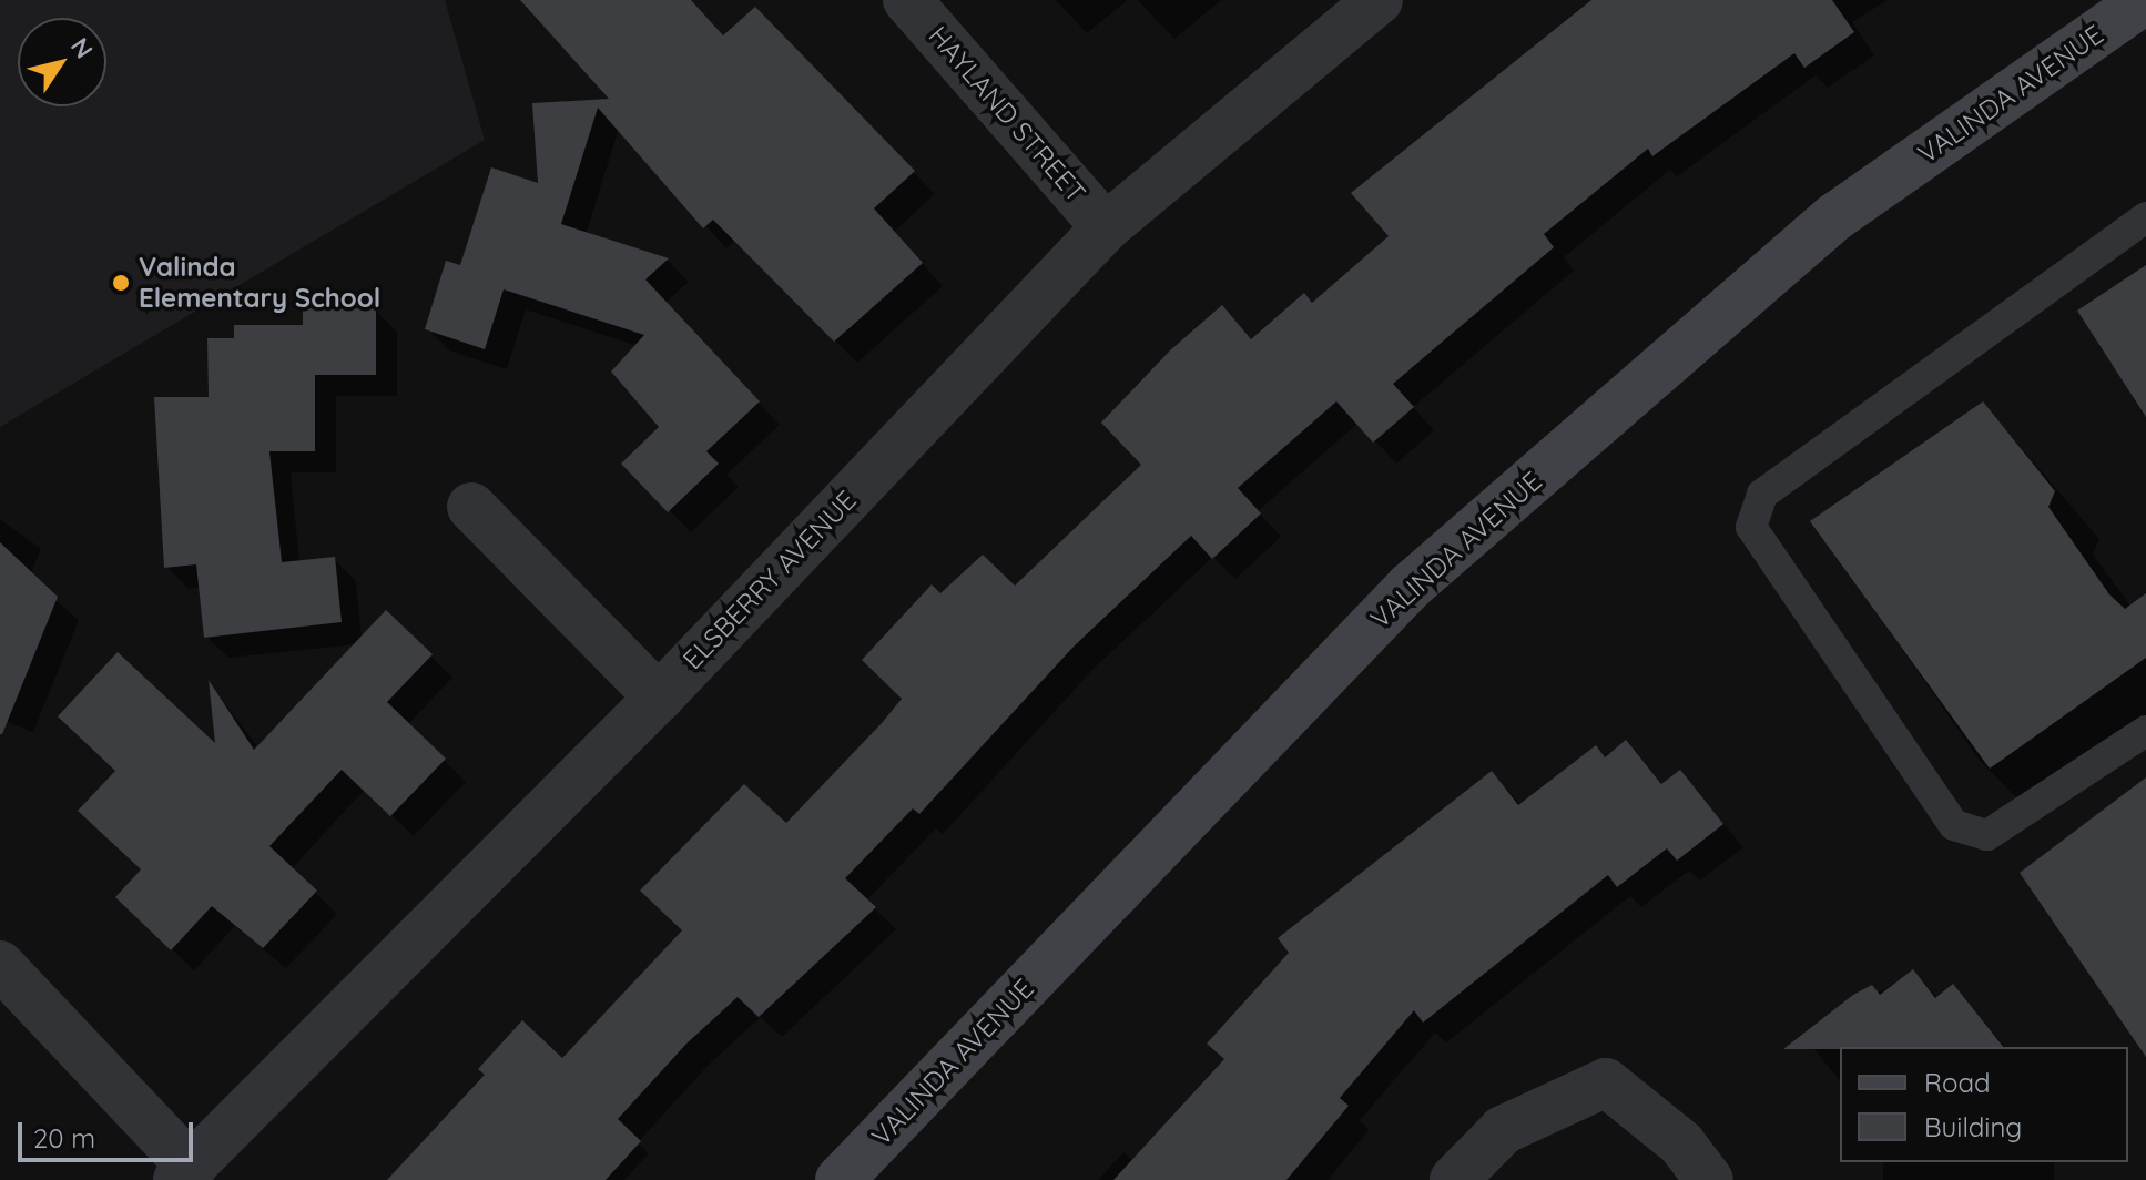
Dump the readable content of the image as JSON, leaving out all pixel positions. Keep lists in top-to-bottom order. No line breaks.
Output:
{"streets":{"main road":["VALINDA AVENUE"],"street":["HAYLAND STREET","ELSBERRY AVENUE"]},"crossings":[["HAYLAND STREET","ELSBERRY AVENUE"]],"places":["Valinda Elementary School"],"legend":["Road","Building"],"scale_bar":"20 m","north":"top right"}
